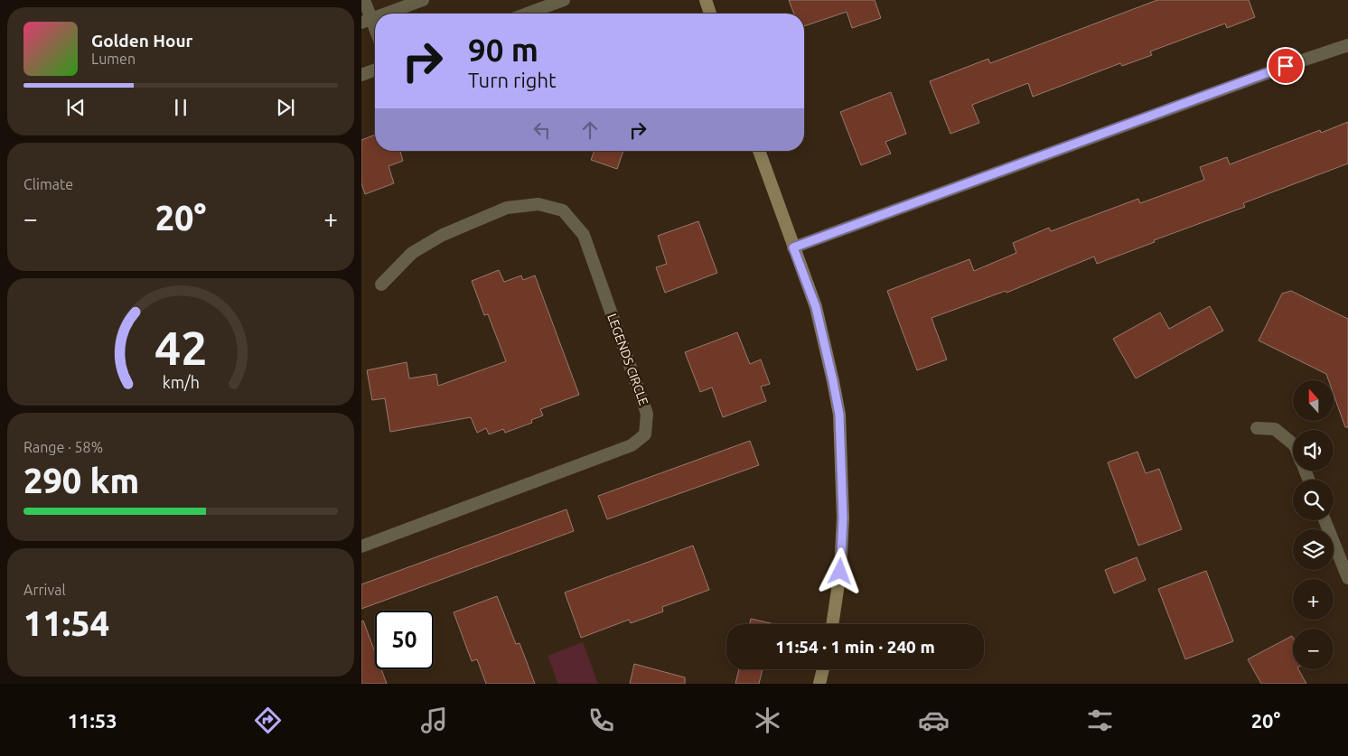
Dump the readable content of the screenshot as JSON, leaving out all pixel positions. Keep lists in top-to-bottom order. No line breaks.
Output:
{"streets":{"street":["LEGENDS CIRCLE"]},"north":"top","page":{"turn":["90 m","Turn right"],"song":["Golden Hour","Lumen"],"tile":["Climate",["Range · 58%","290 km"],["Arrival","11:54"]],"heat":["−","20°","+"],"map_buttons":["+","−"],"limit":"50","trip":"11:54 · 1 min · 240 m","tabs":["11:53","20°"],"gauge":["42","km/h"]}}
